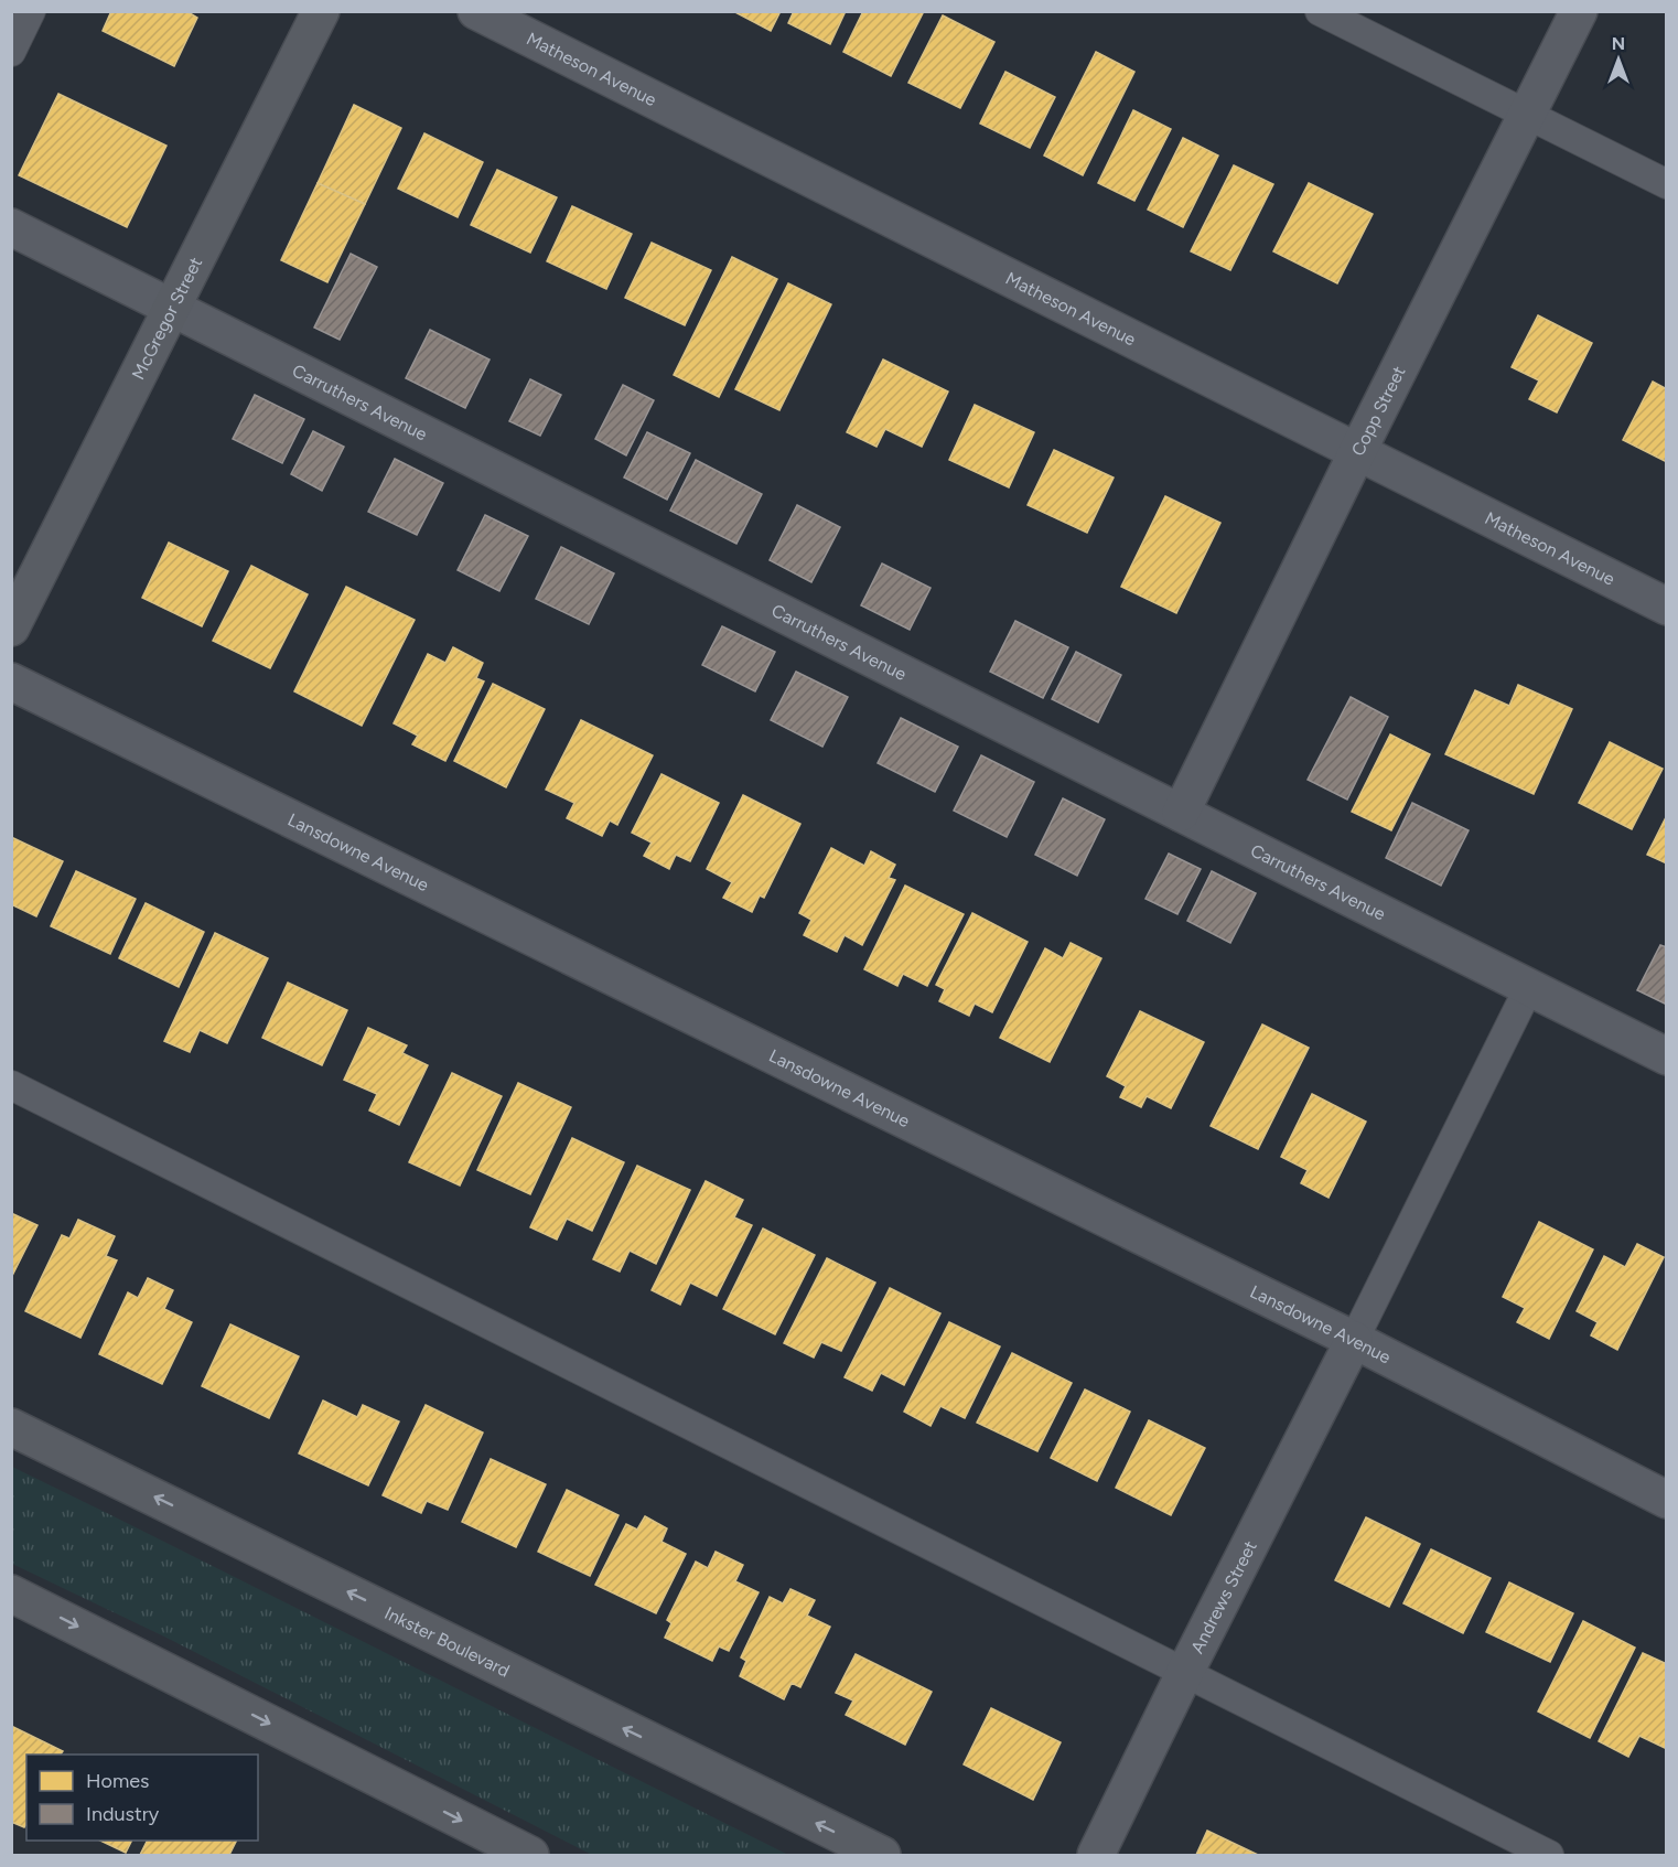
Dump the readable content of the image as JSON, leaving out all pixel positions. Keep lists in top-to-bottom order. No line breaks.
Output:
{"streets":{"main road":["McGregor Street","Inkster Boulevard"],"street":["Matheson Avenue","Carruthers Avenue","Copp Street","Lansdowne Avenue","Andrews Street"]},"crossings":[["Matheson Avenue","Copp Street"],["McGregor Street","Carruthers Avenue"],["Carruthers Avenue","Copp Street"],["Lansdowne Avenue","Andrews Street"]],"legend":["Homes","Industry"],"north":"top"}
